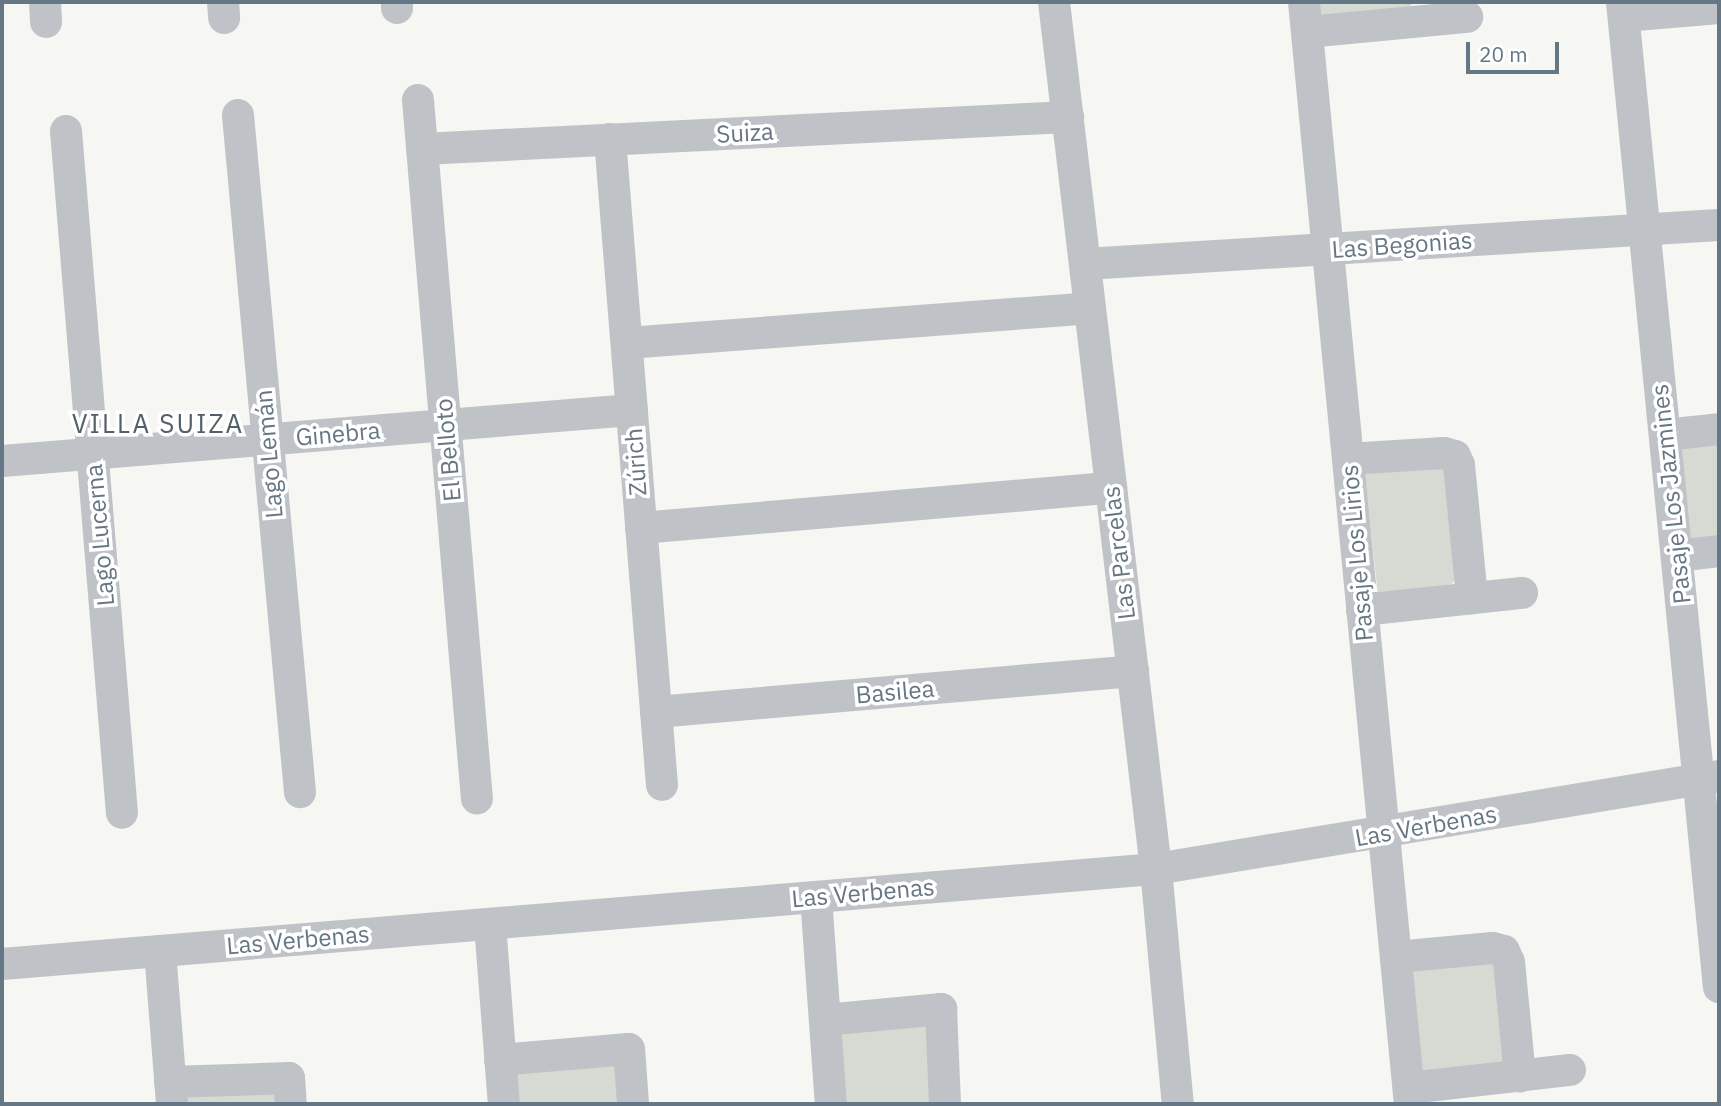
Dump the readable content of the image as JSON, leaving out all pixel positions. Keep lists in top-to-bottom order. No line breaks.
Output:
{"streets":{"street":["Suiza","Las Begonias","Ginebra","El Belloto","Lago Lemán","Zúrich","Pasaje Los Jazmines","Lago Lucerna","Las Parcelas","Pasaje Los Lirios","Basilea","Las Verbenas"]},"crossings":[["Suiza","El Belloto"],["Suiza","Zúrich"],["Suiza","Las Parcelas"],["Las Begonias","Pasaje Los Jazmines"],["Las Begonias","Las Parcelas"],["Las Begonias","Pasaje Los Lirios"],["Ginebra","El Belloto"],["Ginebra","Lago Lemán"],["Ginebra","Zúrich"],["Ginebra","Lago Lucerna"],["Zúrich","Basilea"],["Pasaje Los Jazmines","Las Verbenas"],["Las Parcelas","Basilea"],["Las Parcelas","Las Verbenas"],["Pasaje Los Lirios","Las Verbenas"]],"districts":["VILLA SUIZA"],"scale_bar":"20 m"}
